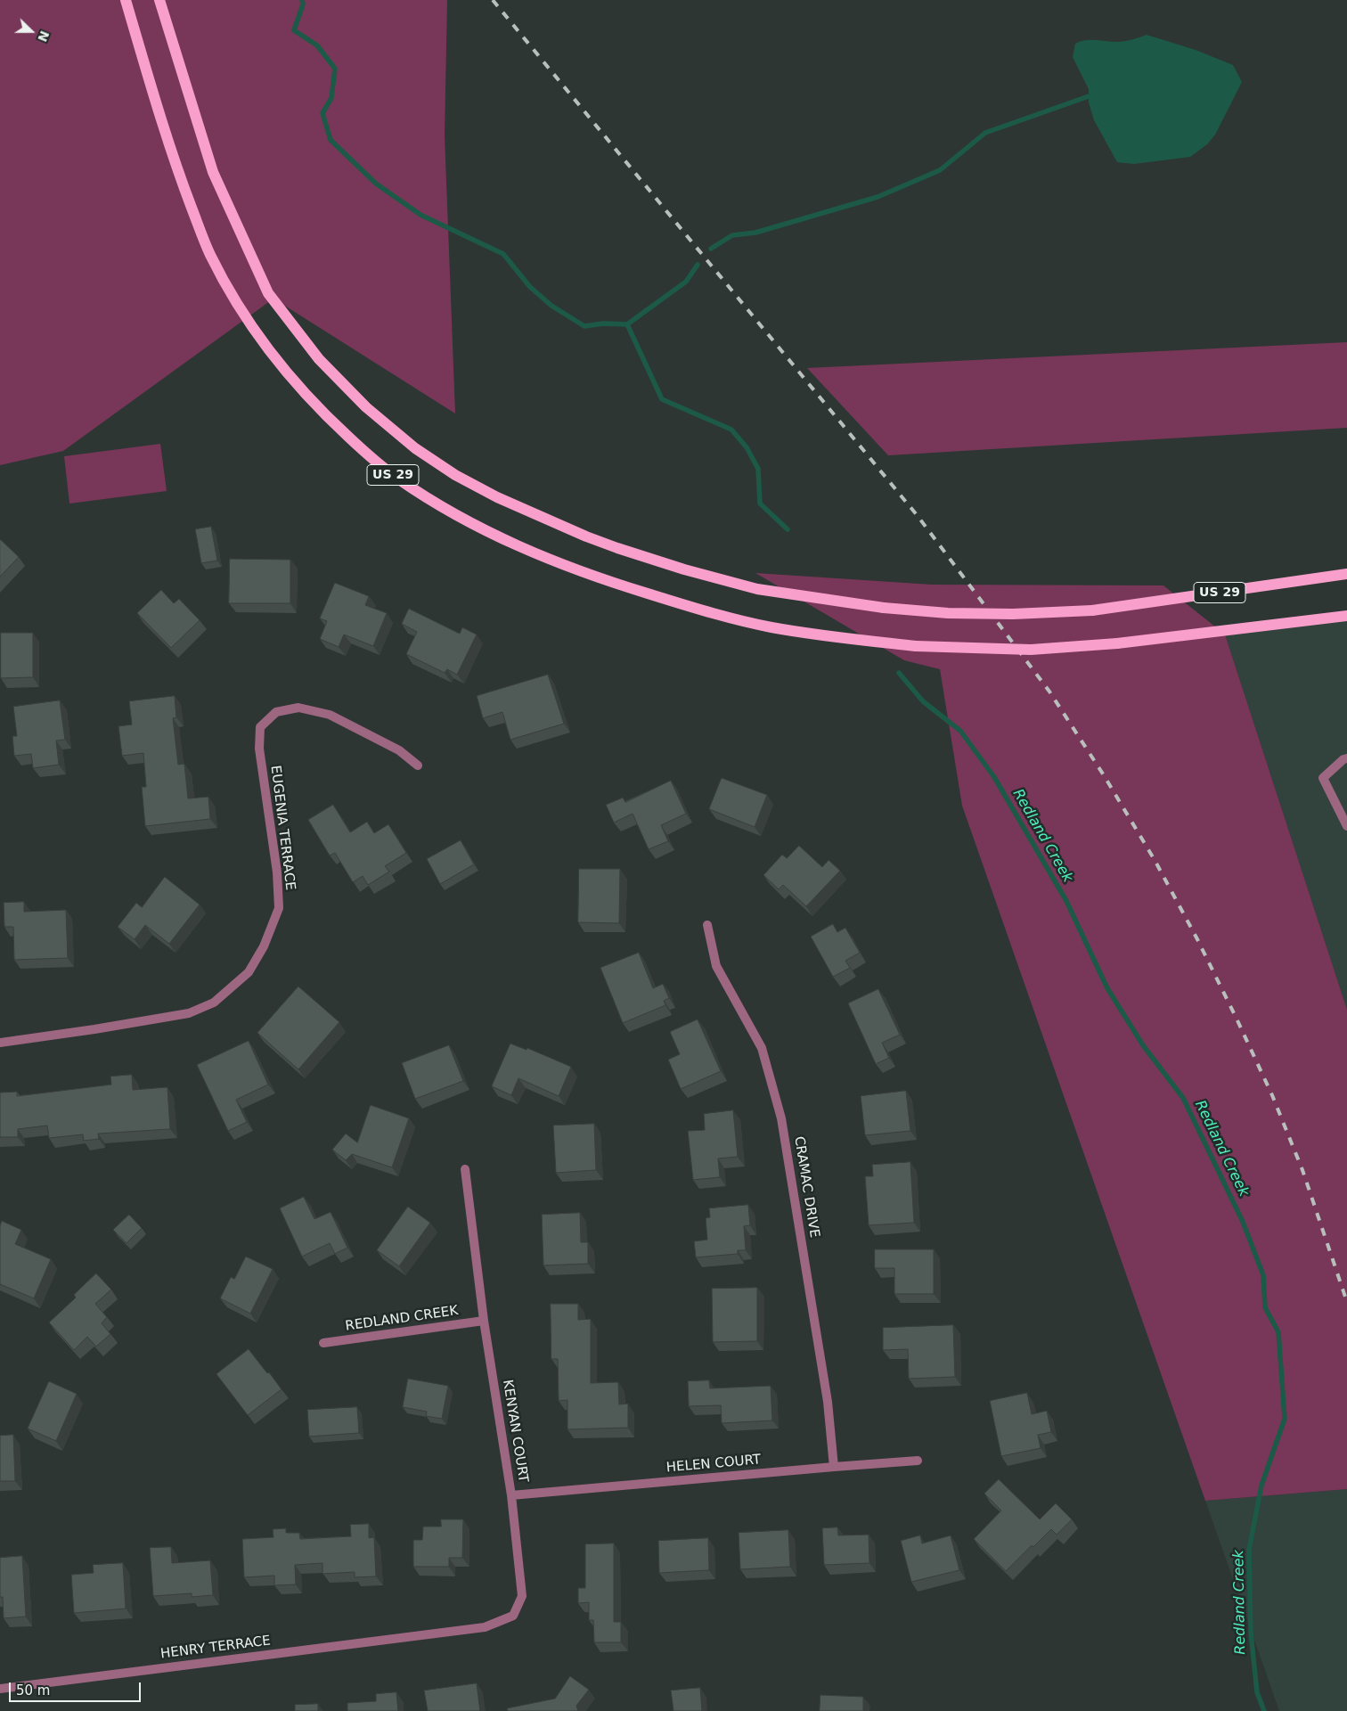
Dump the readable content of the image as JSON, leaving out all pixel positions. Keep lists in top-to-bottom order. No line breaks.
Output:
{"streets":{"main road":["US 29"],"street":["EUGENIA TERRACE","CRAMAC DRIVE","REDLAND CREEK","KENYAN COURT","HELEN COURT","HENRY TERRACE"]},"crossings":[["CRAMAC DRIVE","HELEN COURT"],["REDLAND CREEK","KENYAN COURT"],["KENYAN COURT","HELEN COURT"],["KENYAN COURT","HENRY TERRACE"]],"water":["Redland Creek"],"scale_bar":"50 m","north":"right"}
